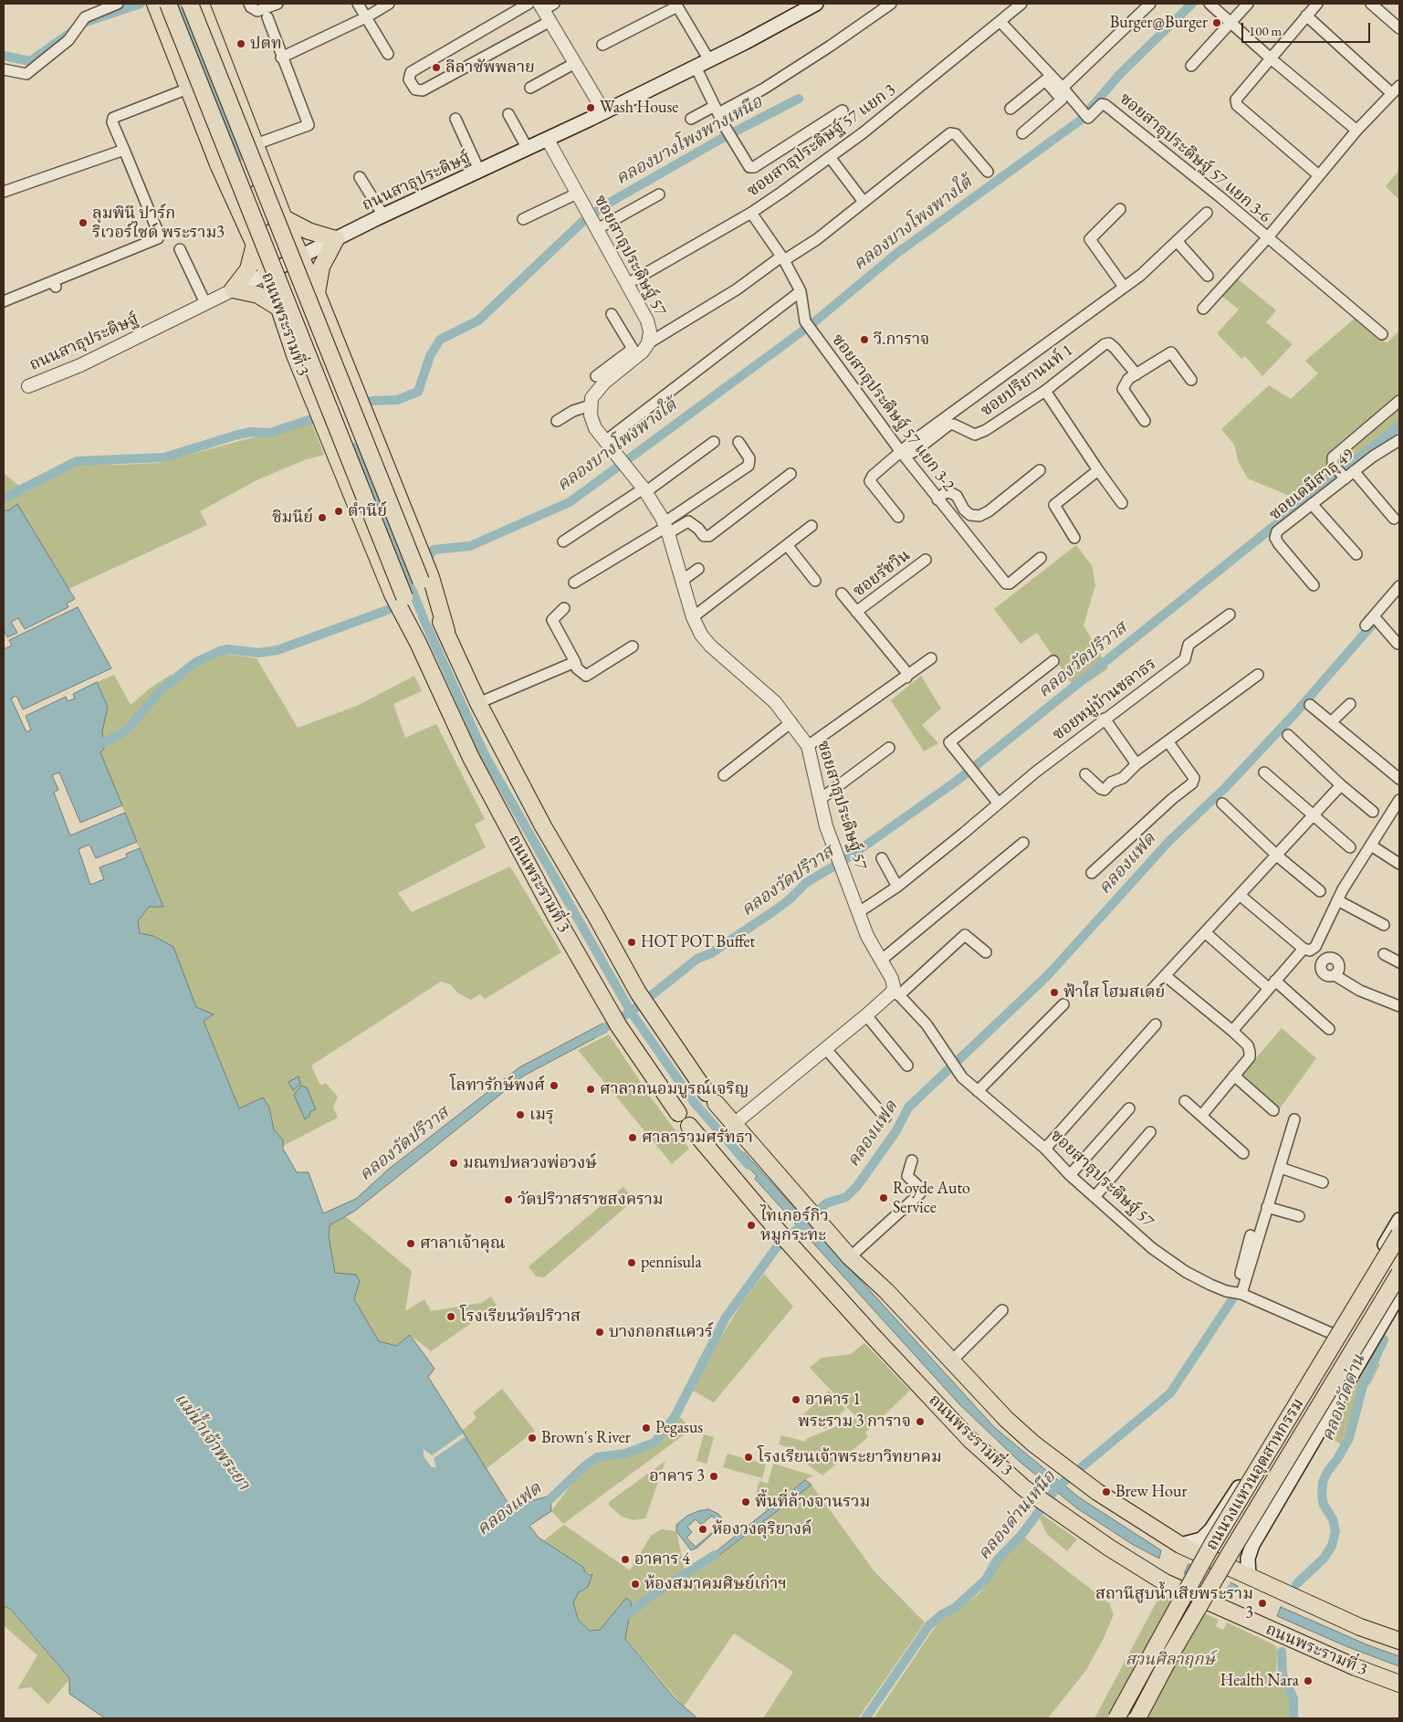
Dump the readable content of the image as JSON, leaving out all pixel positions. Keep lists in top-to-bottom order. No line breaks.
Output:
{"streets":{"main road":["ถนนสาธุประดิษฐ์","ถนนพระรามที่ 3","ถนนวงแหวนอุตสาหกรรม"],"street":["ซอยสาธุประดิษฐ์ 57 แยก 3","ซอยสาธุประดิษฐ์ 57 แยก 3-6","ซอยสาธุประดิษฐ์ 57","ซอยปริยานนท์ 1","ซอยสาธุประดิษฐ์ 57 แยก 3-2","ซอยเดมีสาธุ 49","ซอยรัชวิน","ซอยหมู่บ้านชลาธร"]},"crossings":[["ซอยสาธุประดิษฐ์ 57 แยก 3","ซอยสาธุประดิษฐ์ 57 แยก 3-6"],["ซอยสาธุประดิษฐ์ 57 แยก 3","ซอยสาธุประดิษฐ์ 57"],["ซอยสาธุประดิษฐ์ 57 แยก 3","ซอยสาธุประดิษฐ์ 57 แยก 3-2"],["ถนนสาธุประดิษฐ์","ซอยสาธุประดิษฐ์ 57"],["ถนนสาธุประดิษฐ์","ถนนพระรามที่ 3"],["ซอยสาธุประดิษฐ์ 57","ซอยหมู่บ้านชลาธร"],["ซอยสาธุประดิษฐ์ 57","ถนนวงแหวนอุตสาหกรรม"],["ถนนพระรามที่ 3","ถนนวงแหวนอุตสาหกรรม"],["ซอยปริยานนท์ 1","ซอยสาธุประดิษฐ์ 57 แยก 3-2"]],"water":["คลองบางโพงพางเหนือ","คลองบางโพงพางใต้","คลองวัดปริวาส","คลองแฟด","คลองวัดด่าน","แม่น้ำเจ้าพระยา","คลองด่านเหนือ"],"parks":["สวนศิลาฤกษ์"],"places":["Burger@Burger","ปตท","ลีลาซัพพลาย","Wash House","ลุมพินี ปาร์ก ริเวอร์ไซด์ พระราม3","วี.การาจ","ตำนีย์","ชิมนีย์","HOT POT Buffet","ฟ้าใส โฮมสเตย์","โลทารักษ์พงศ์","ศาลาถนอมบูรณ์เจริญ","เมรุ","ศาลารวมศรัทธา","มณฑปหลวงพ่อวงษ์","Royde Auto Service","วัดปริวาสราชสงคราม","ไทเกอร์กิว หมูกระทะ","ศาลาเจ้าคุณ","pennisula","โรงเรียนวัดปริวาส","บางกอกสแควร์","อาคาร 1","พระราม 3 การาจ","Pegasus","Brown's River","โรงเรียนเจ้าพระยาวิทยาคม","อาคาร 3","Brew Hour","พื้นที่ล้างจานรวม","ห้องวงดุริยางค์","อาคาร 4","ห้องสมาคมศิษย์เก่าฯ","สถานีสูบน้ำเสียพระราม 3","Health Nara"],"scale_bar":"100 m"}
